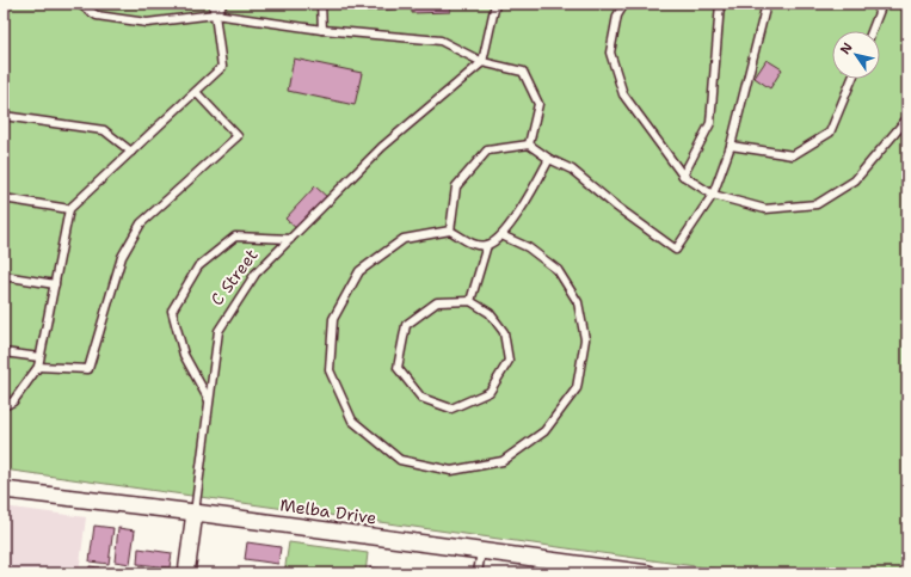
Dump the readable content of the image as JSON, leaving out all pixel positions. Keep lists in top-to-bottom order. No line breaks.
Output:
{"streets":{"street":["C Street","Melba Drive"]},"crossings":[["C Street","Melba Drive"]],"north":"top left"}
